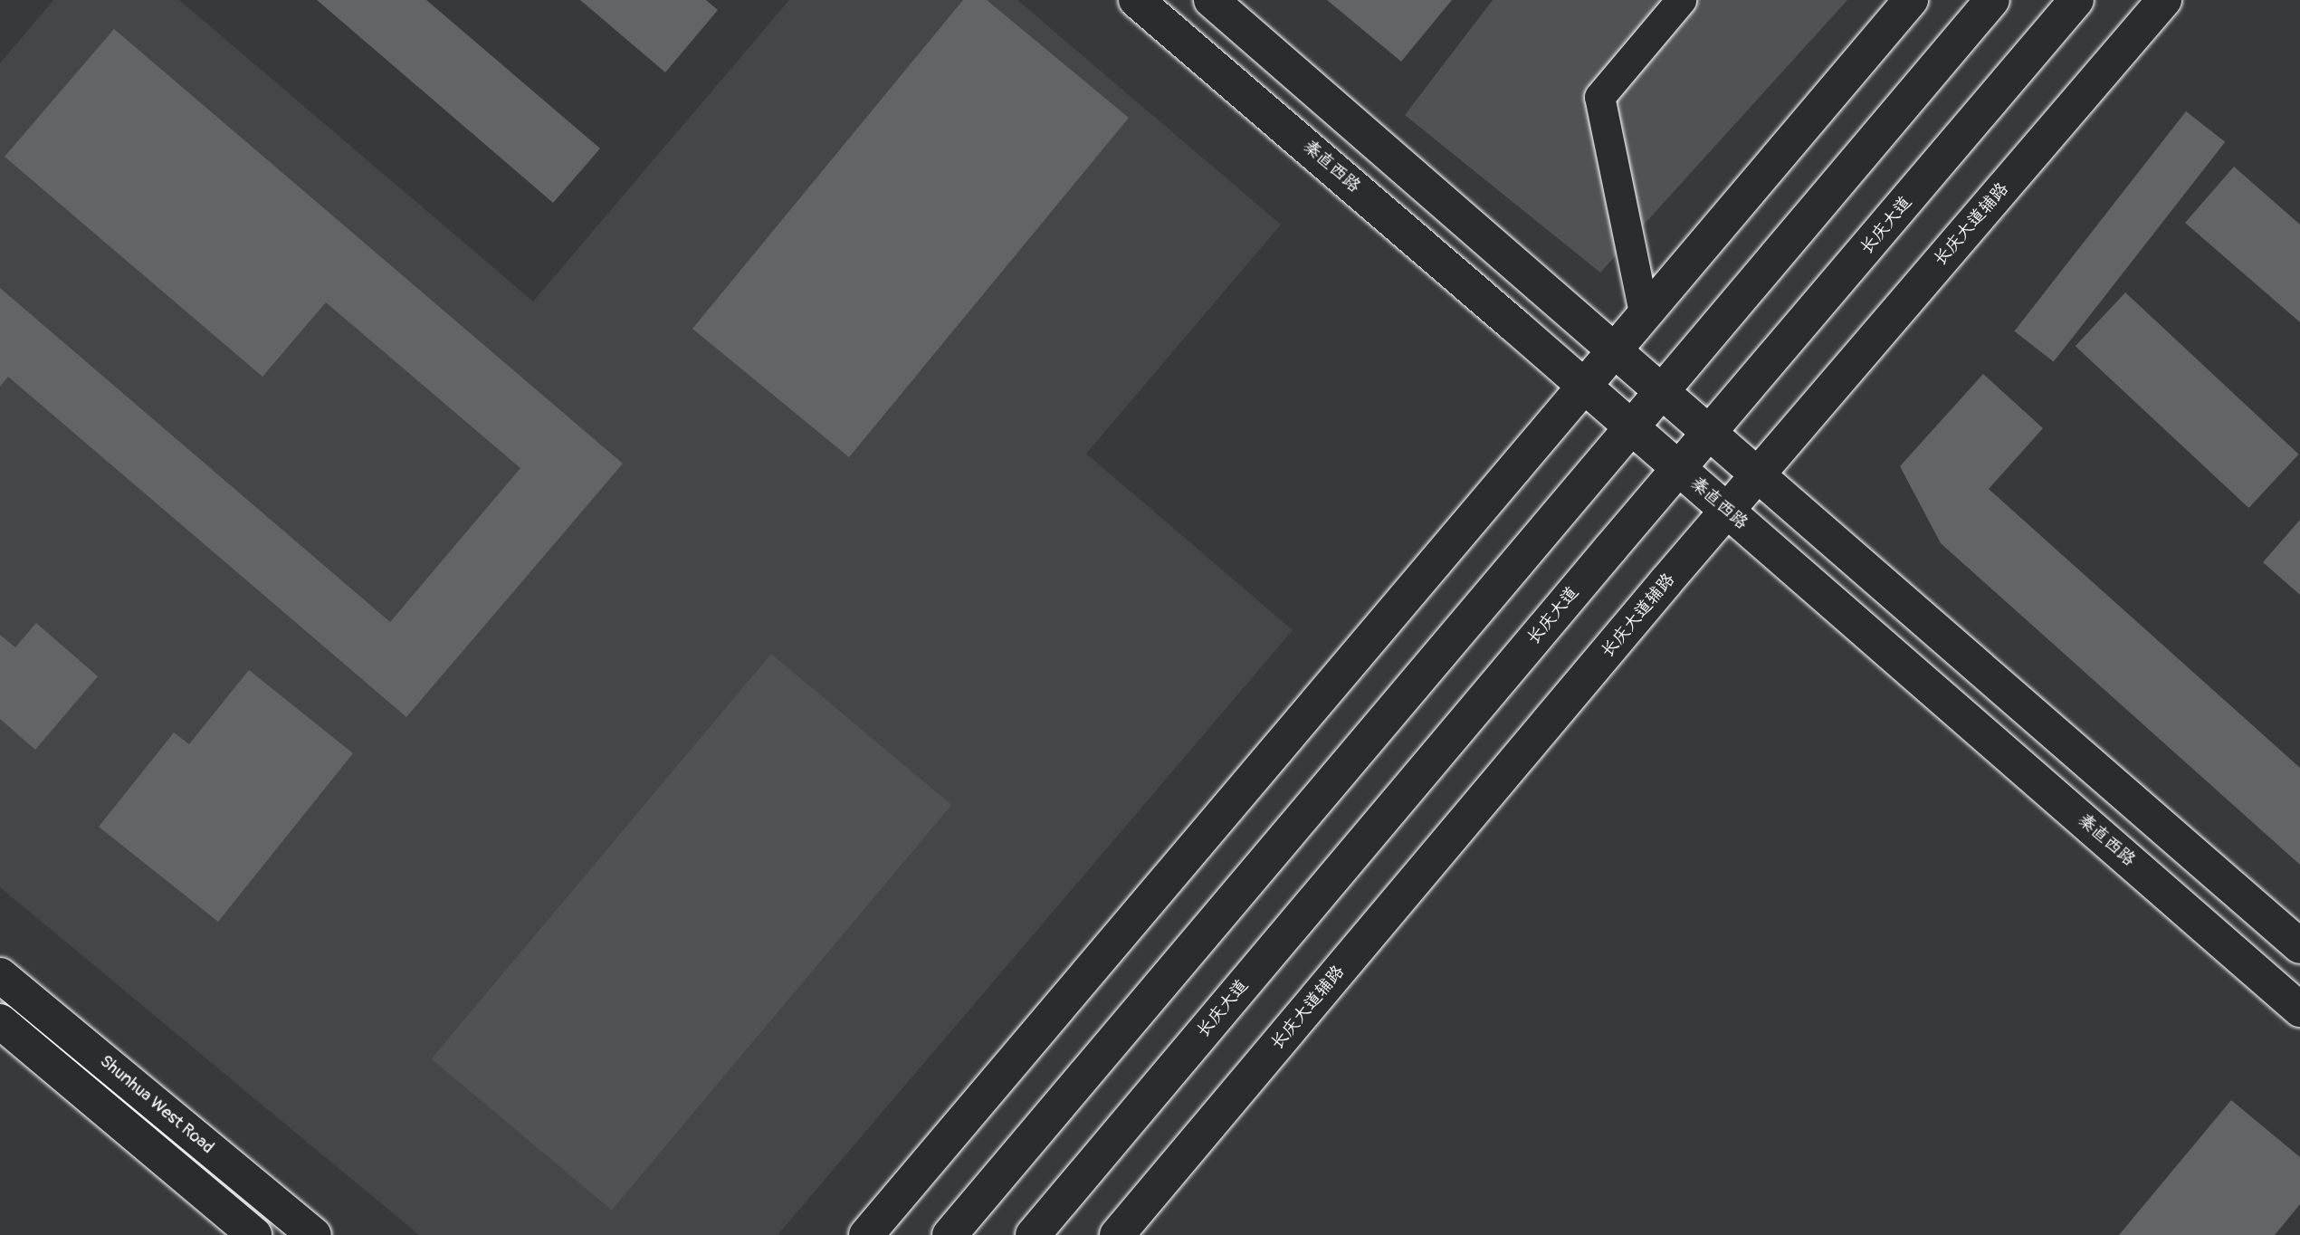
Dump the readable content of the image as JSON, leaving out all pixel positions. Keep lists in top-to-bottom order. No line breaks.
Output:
{"streets":{"street":["秦直西路","长庆大道辅路","长庆大道","Shunhua West Road"]},"crossings":[["秦直西路","长庆大道辅路"],["秦直西路","长庆大道"]]}
